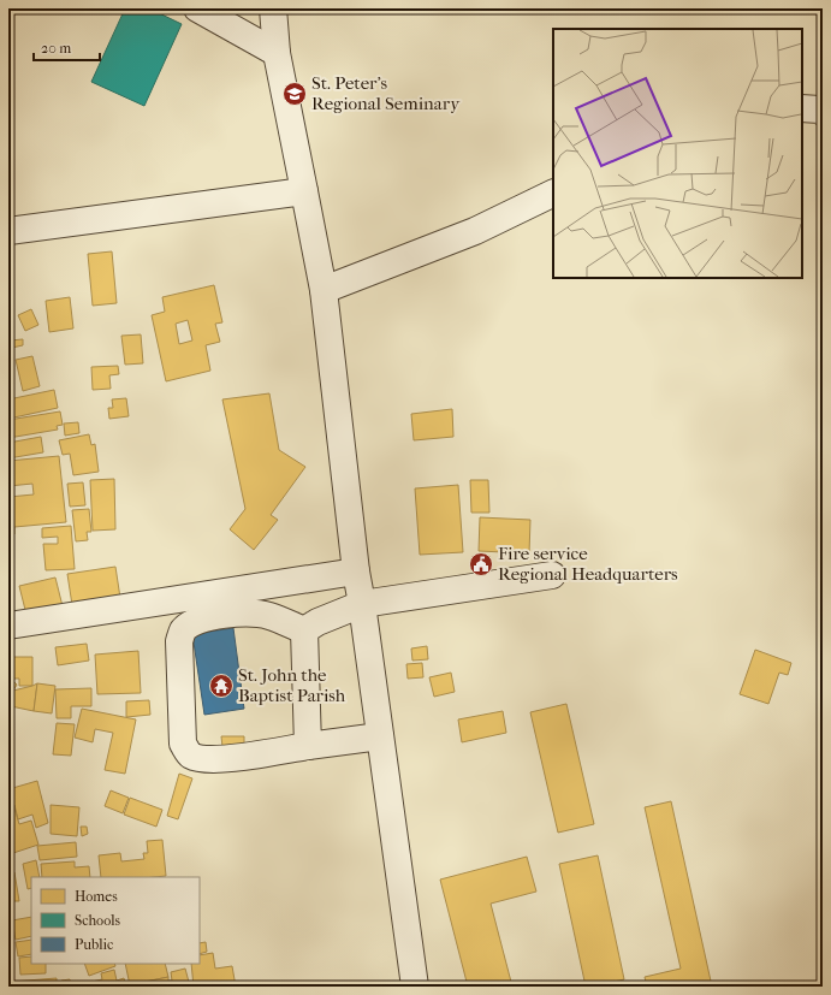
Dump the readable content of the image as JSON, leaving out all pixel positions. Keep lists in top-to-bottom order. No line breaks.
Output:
{"places":{"school or university":["St. Peter’s Regional Seminary"],"public building":["Fire service Regional Headquarters"],"temple":["St. John the Baptist Parish"]},"legend":["Homes","Schools","Public"],"scale_bar":"20 m"}
